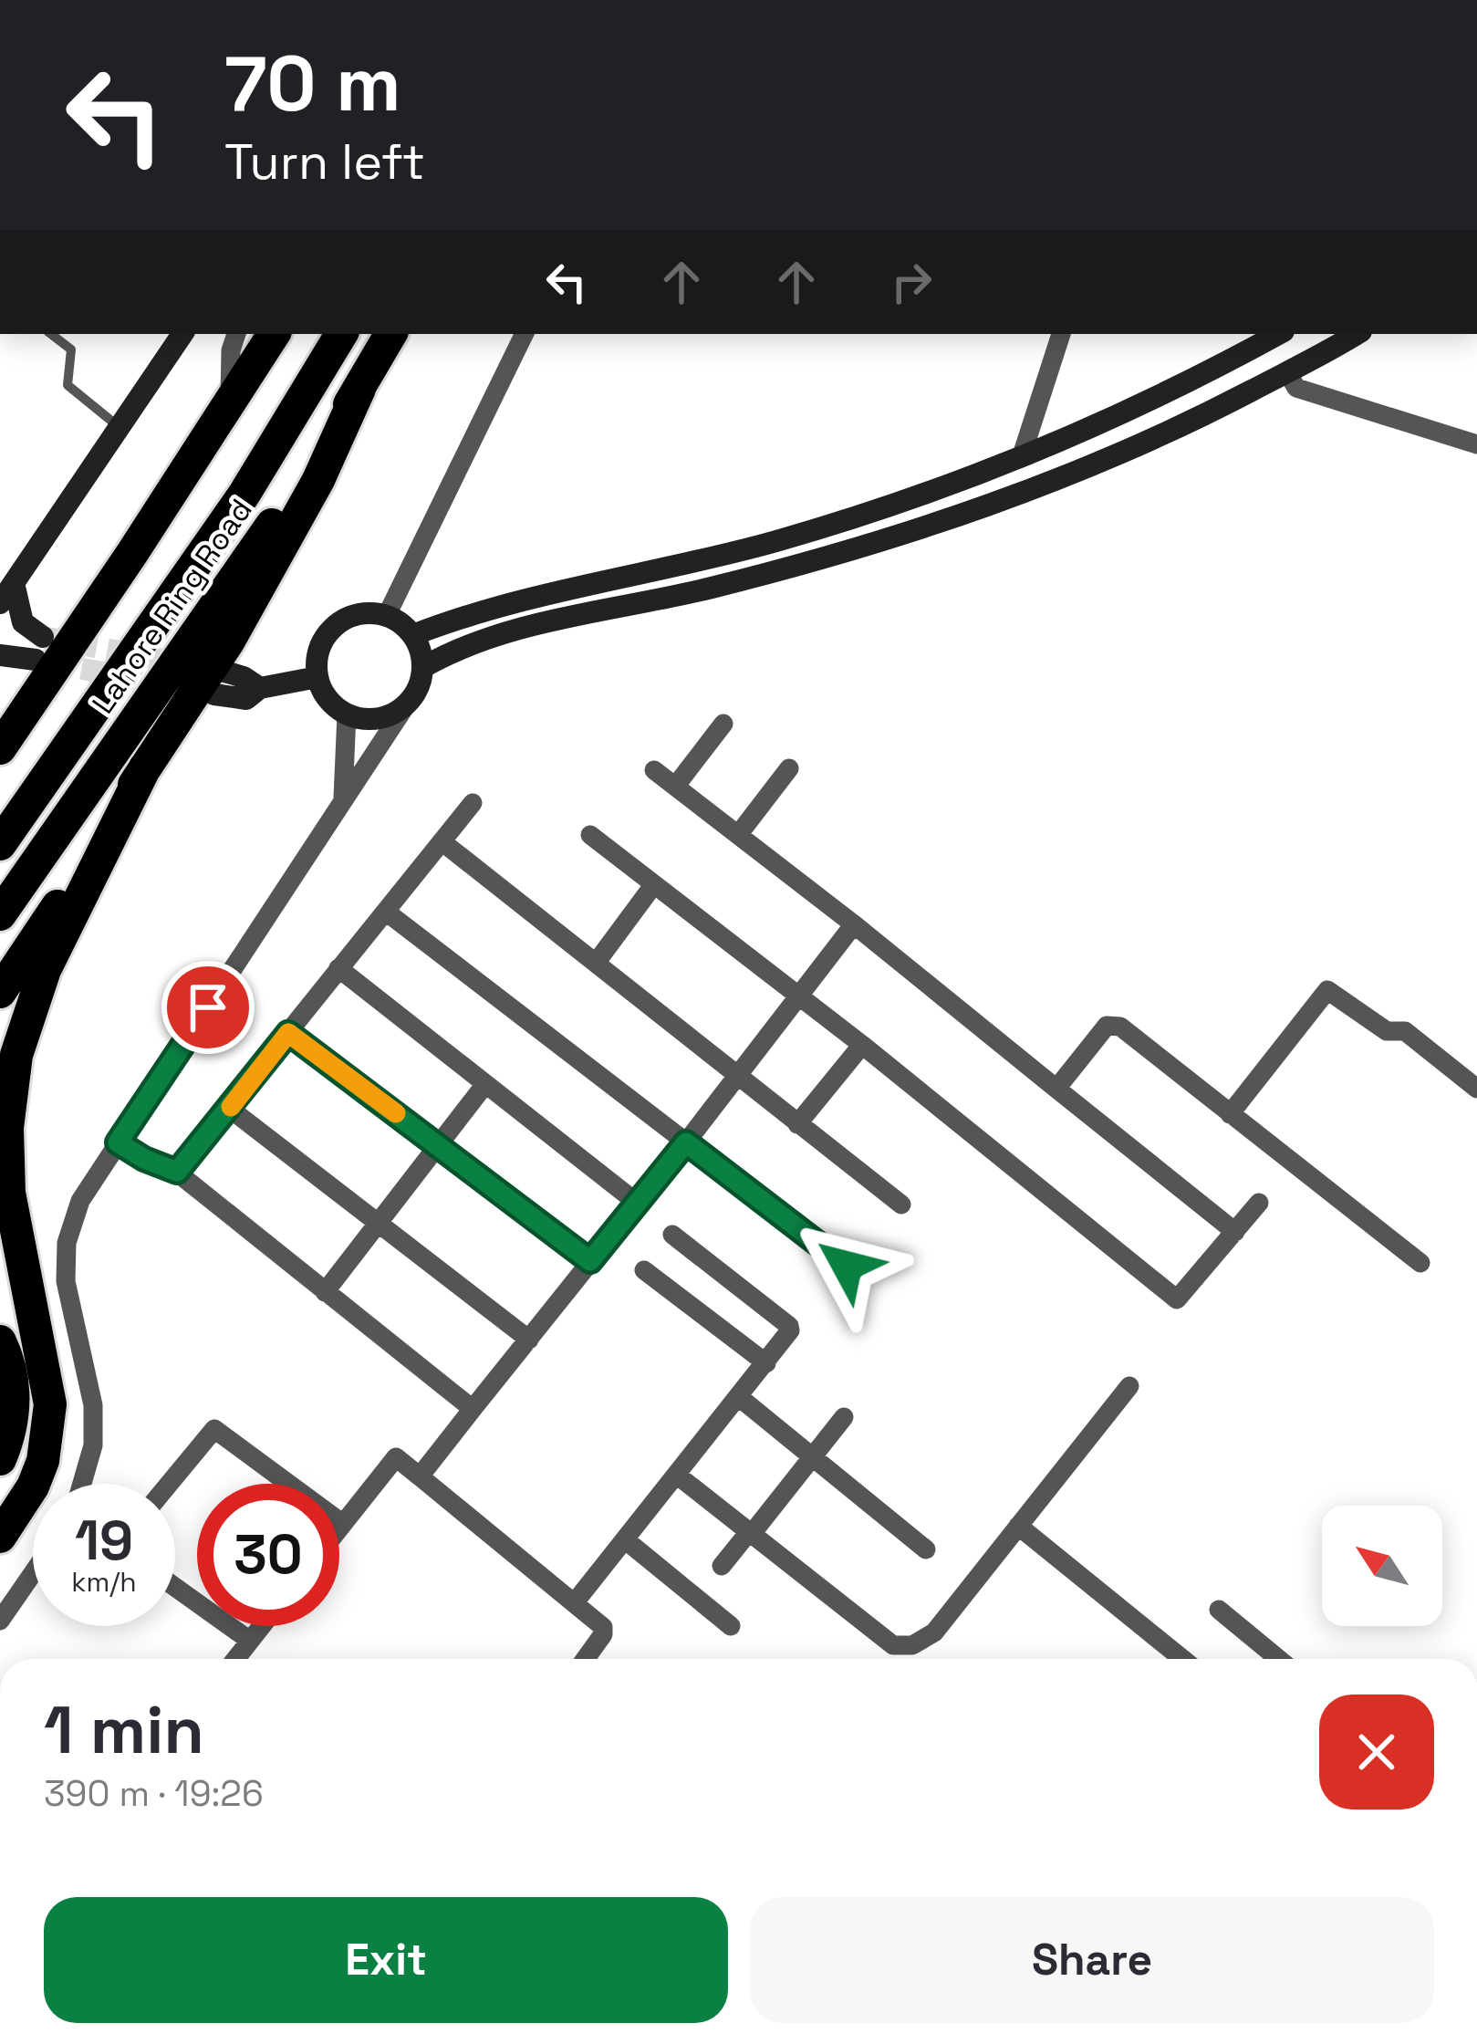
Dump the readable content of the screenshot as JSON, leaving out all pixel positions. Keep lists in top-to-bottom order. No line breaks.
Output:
{"streets":{"highway":["Lahore Ring Road"]},"north":"top left","page":{"turn":["70 m","Turn left"],"speed":"19 km/h","limit":"30","heading":["1 min","390 m · 19:26"],"buttons":["Exit","Share"]}}
